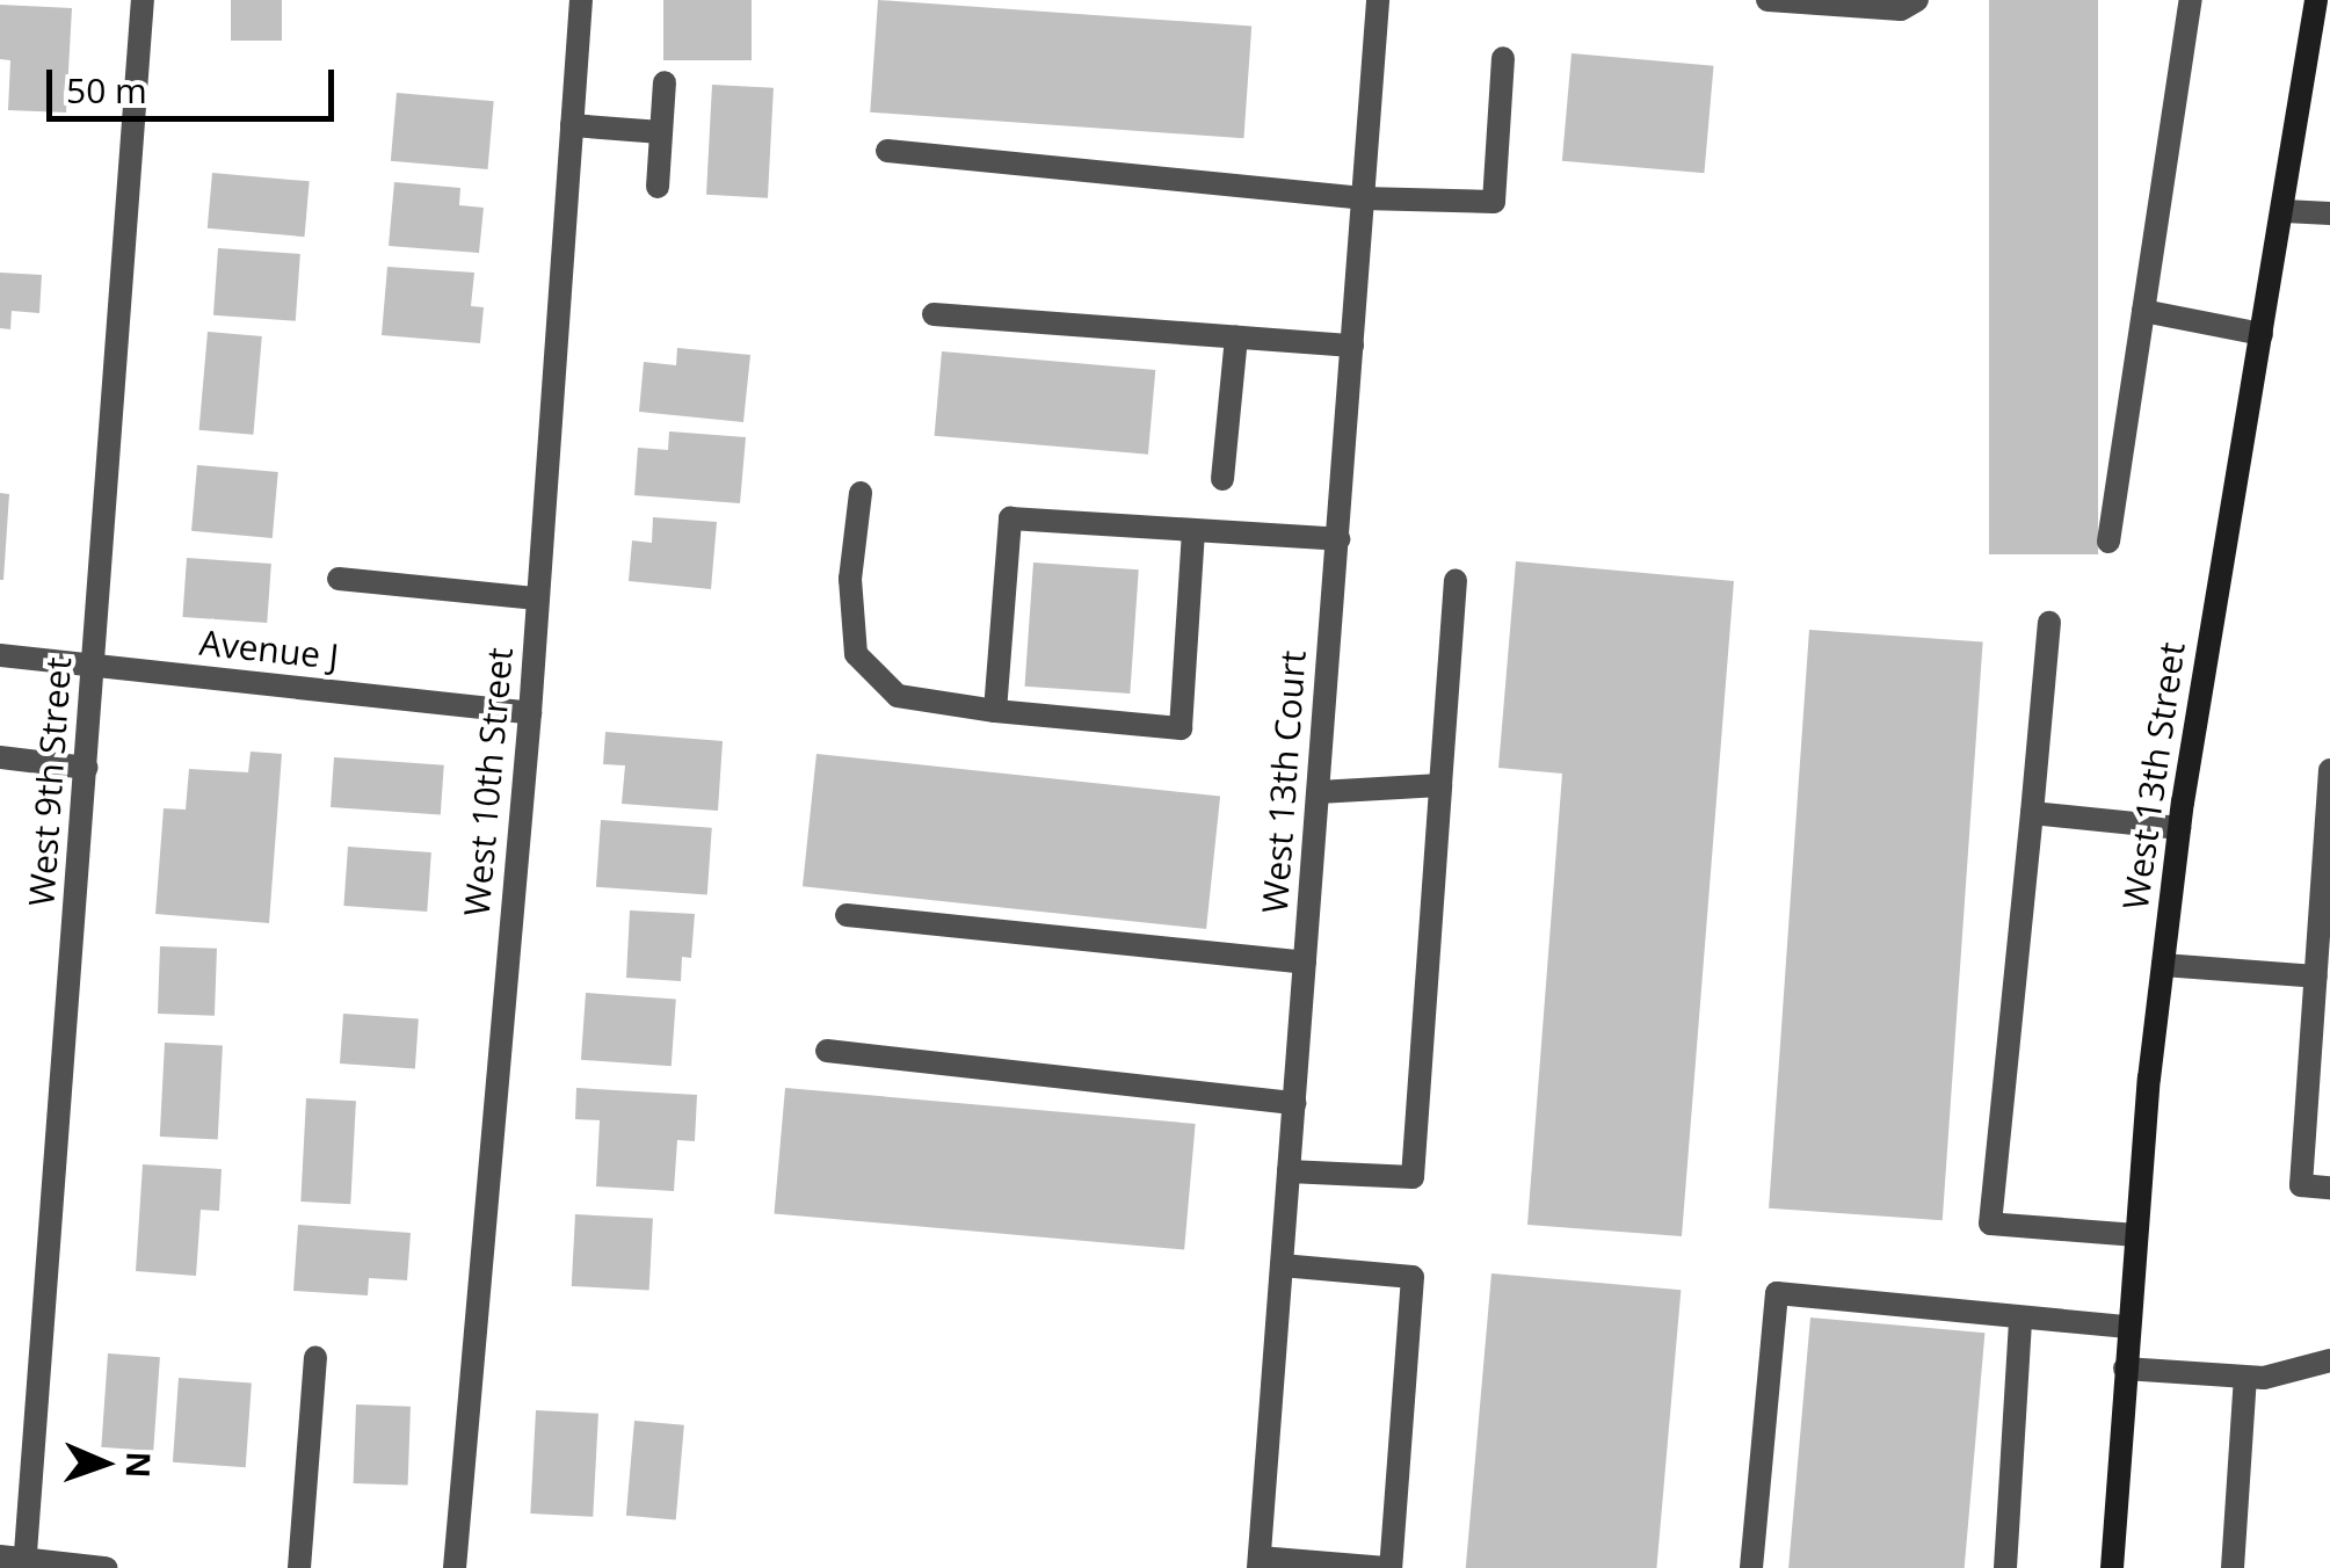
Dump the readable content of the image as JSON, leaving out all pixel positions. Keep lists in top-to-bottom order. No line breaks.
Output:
{"streets":{"street":["Avenue J","West 13th Street","West 9th Street","West 10th Street","West 13th Court"]},"crossings":[["Avenue J","West 9th Street"],["Avenue J","West 10th Street"]],"scale_bar":"50 m","north":"right"}
